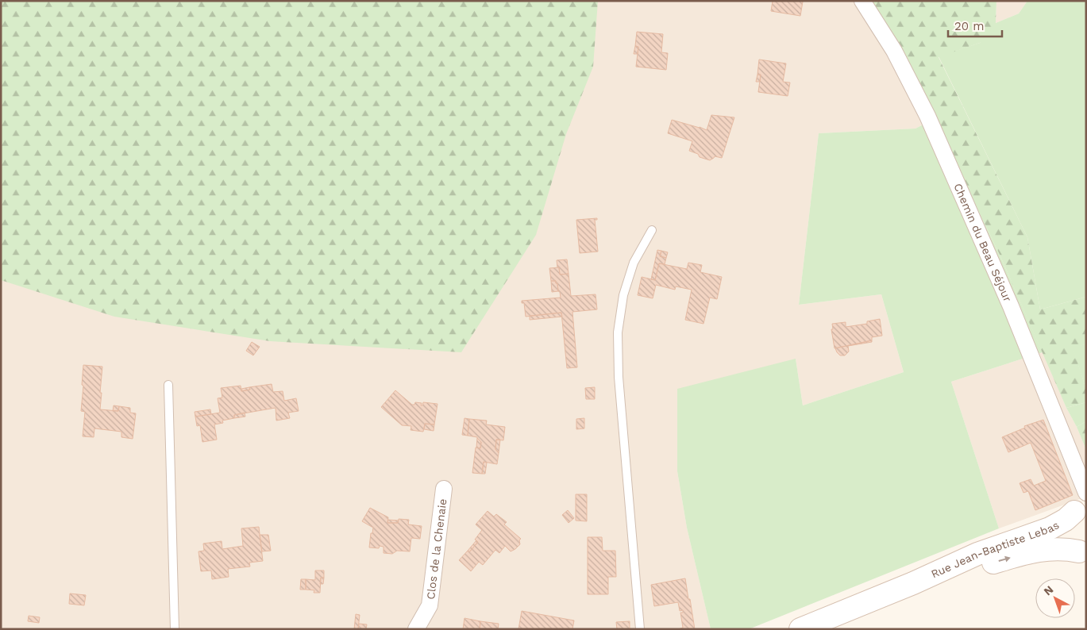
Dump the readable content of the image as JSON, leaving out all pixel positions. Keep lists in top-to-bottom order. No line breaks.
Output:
{"streets":{"main road":["Rue Jean-Baptiste Lebas"],"street":["Chemin du Beau Séjour","Clos de la Chenaie"]},"scale_bar":"20 m","north":"top left"}
